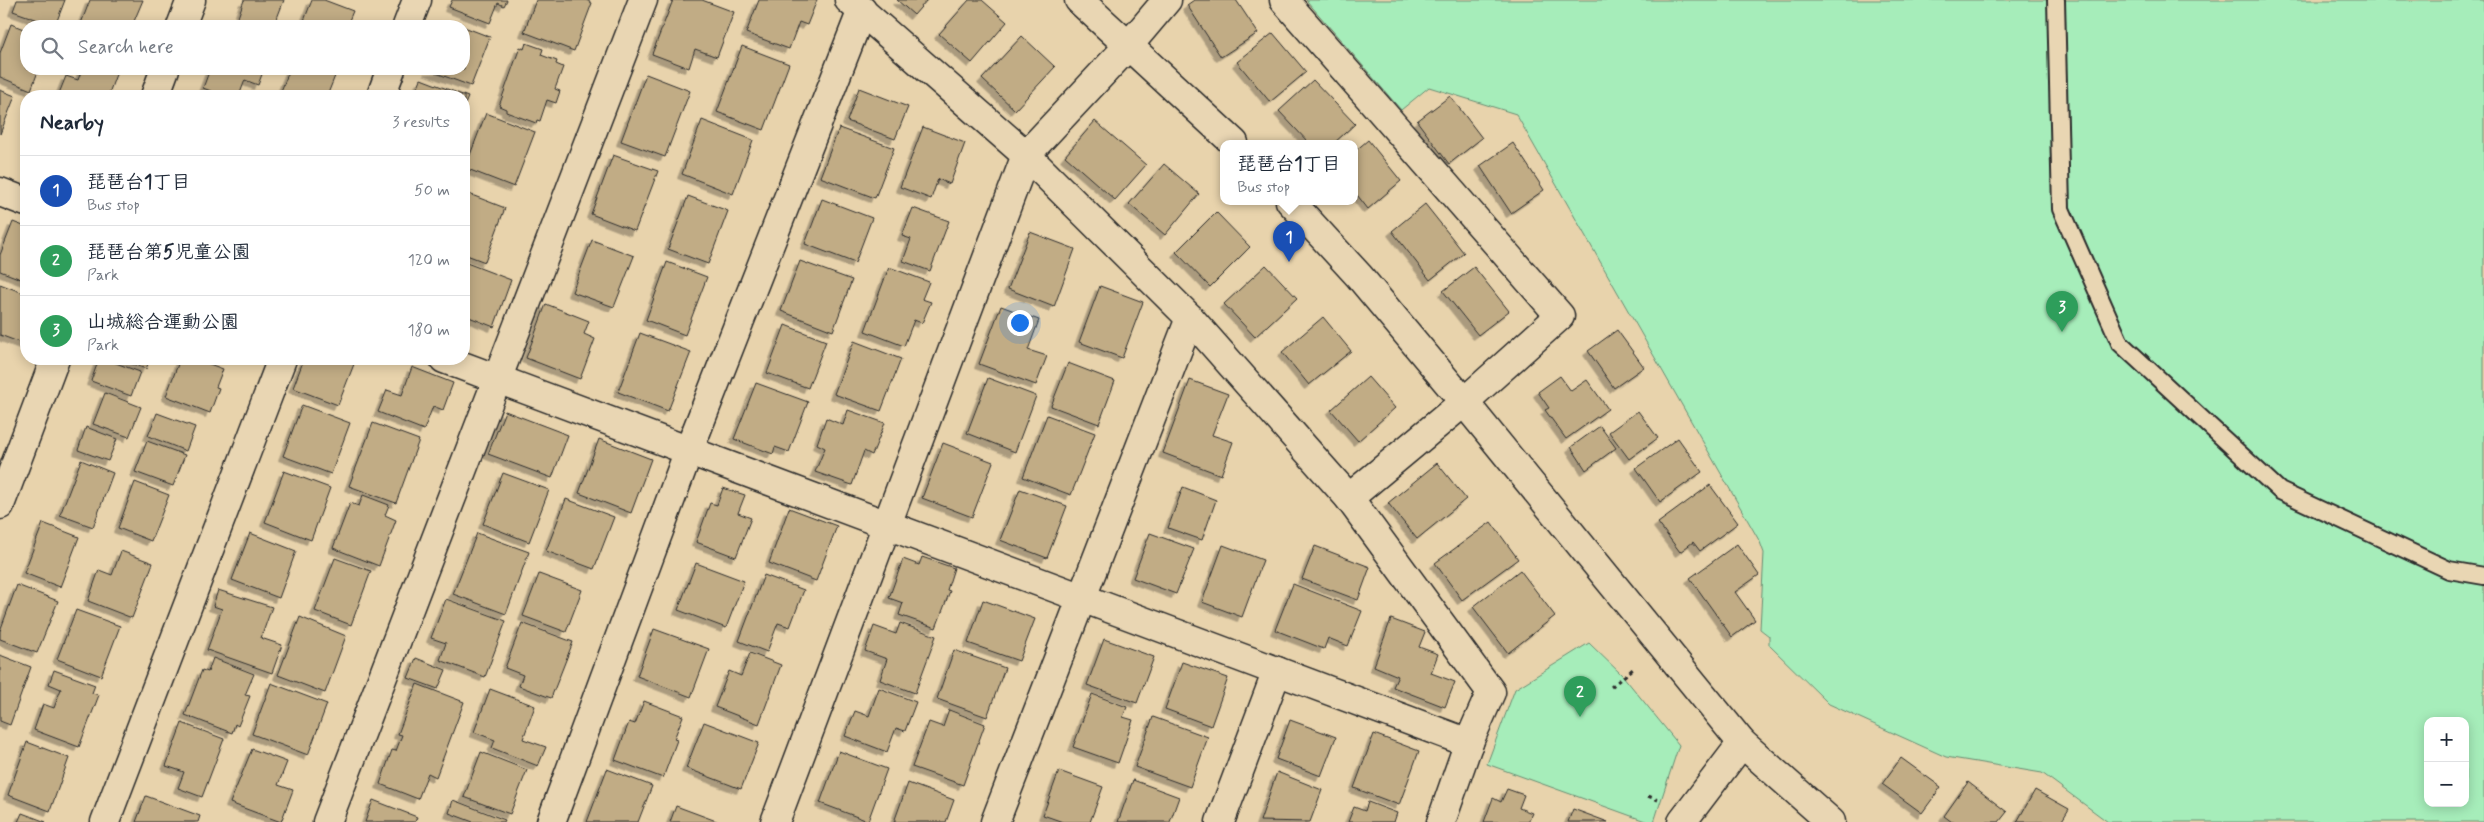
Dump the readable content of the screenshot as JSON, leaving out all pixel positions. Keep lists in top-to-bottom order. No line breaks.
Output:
{"page":{"search":"Search here","heading":["Nearby","3 results"],"popup":["琵琶台1丁目","Bus stop"],"list":[{"mark":"1","name":"琵琶台1丁目","note":"Bus stop","value":"50 m"},{"mark":"2","name":"琵琶台第5児童公園","note":"Park","value":"120 m"},{"mark":"3","name":"山城総合運動公園","note":"Park","value":"180 m"}],"pins":["1","3","2"],"map_buttons":["+","−"]}}
